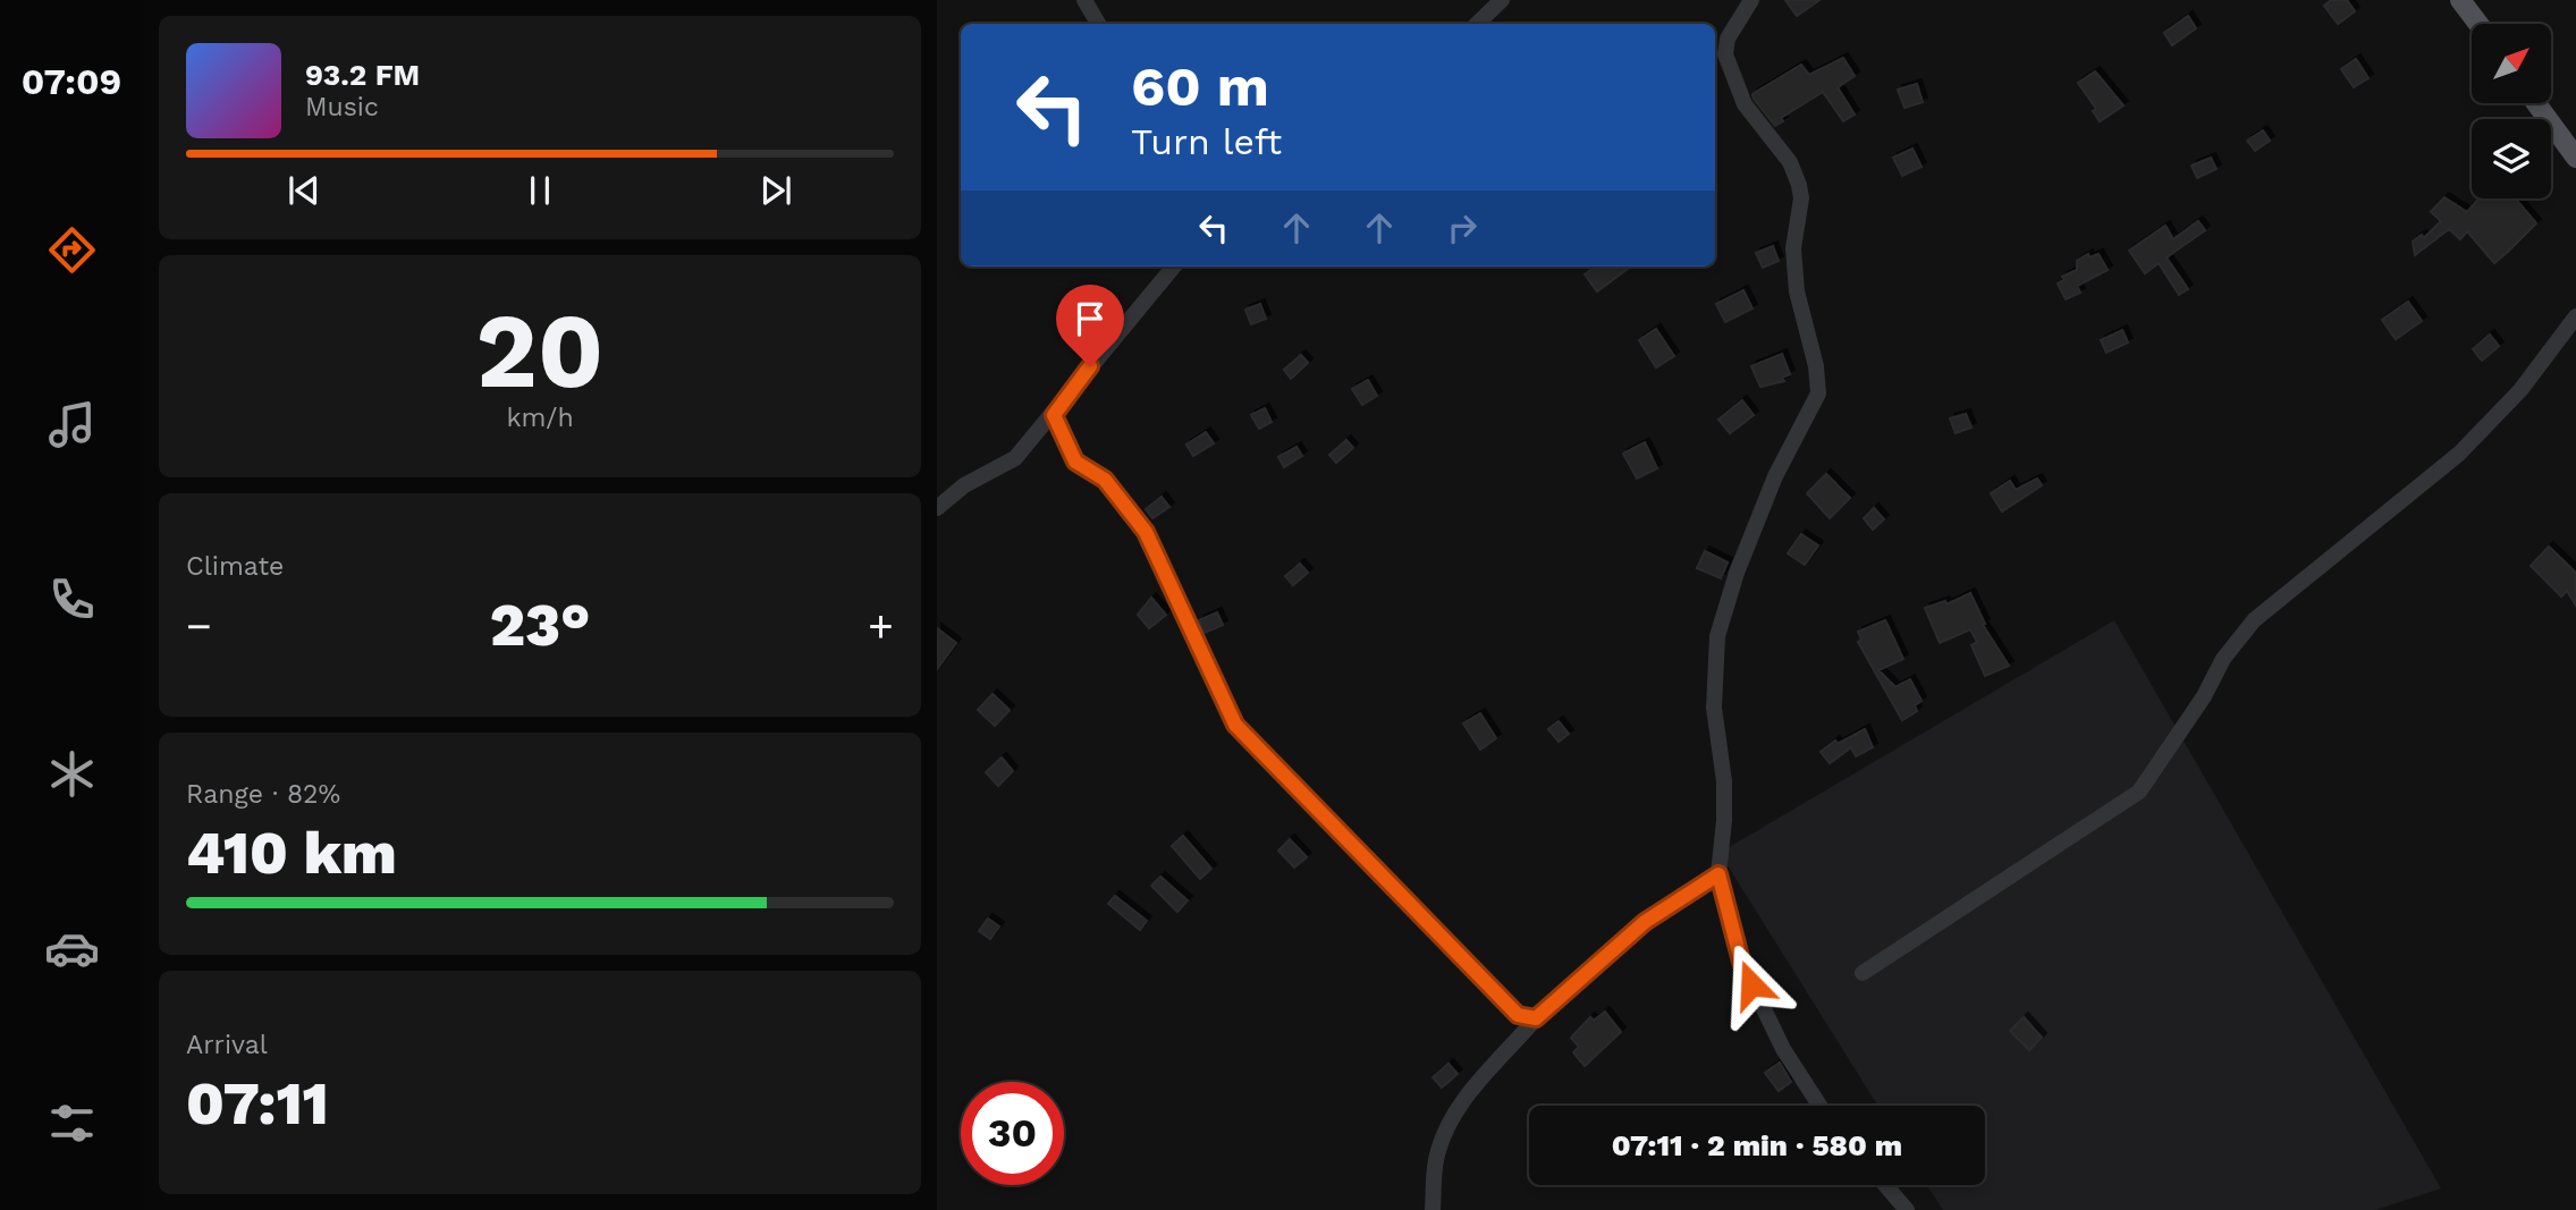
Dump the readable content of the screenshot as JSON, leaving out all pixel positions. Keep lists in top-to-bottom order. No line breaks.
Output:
{"north":"top right","page":{"tabs":"07:09","turn":["60 m","Turn left"],"song":["93.2 FM","Music"],"tile":[["20","km/h"],"Climate",["Range · 82%","410 km"],["Arrival","07:11"]],"heat":["−","23°","+"],"limit":"30","trip":"07:11 · 2 min · 580 m"}}
